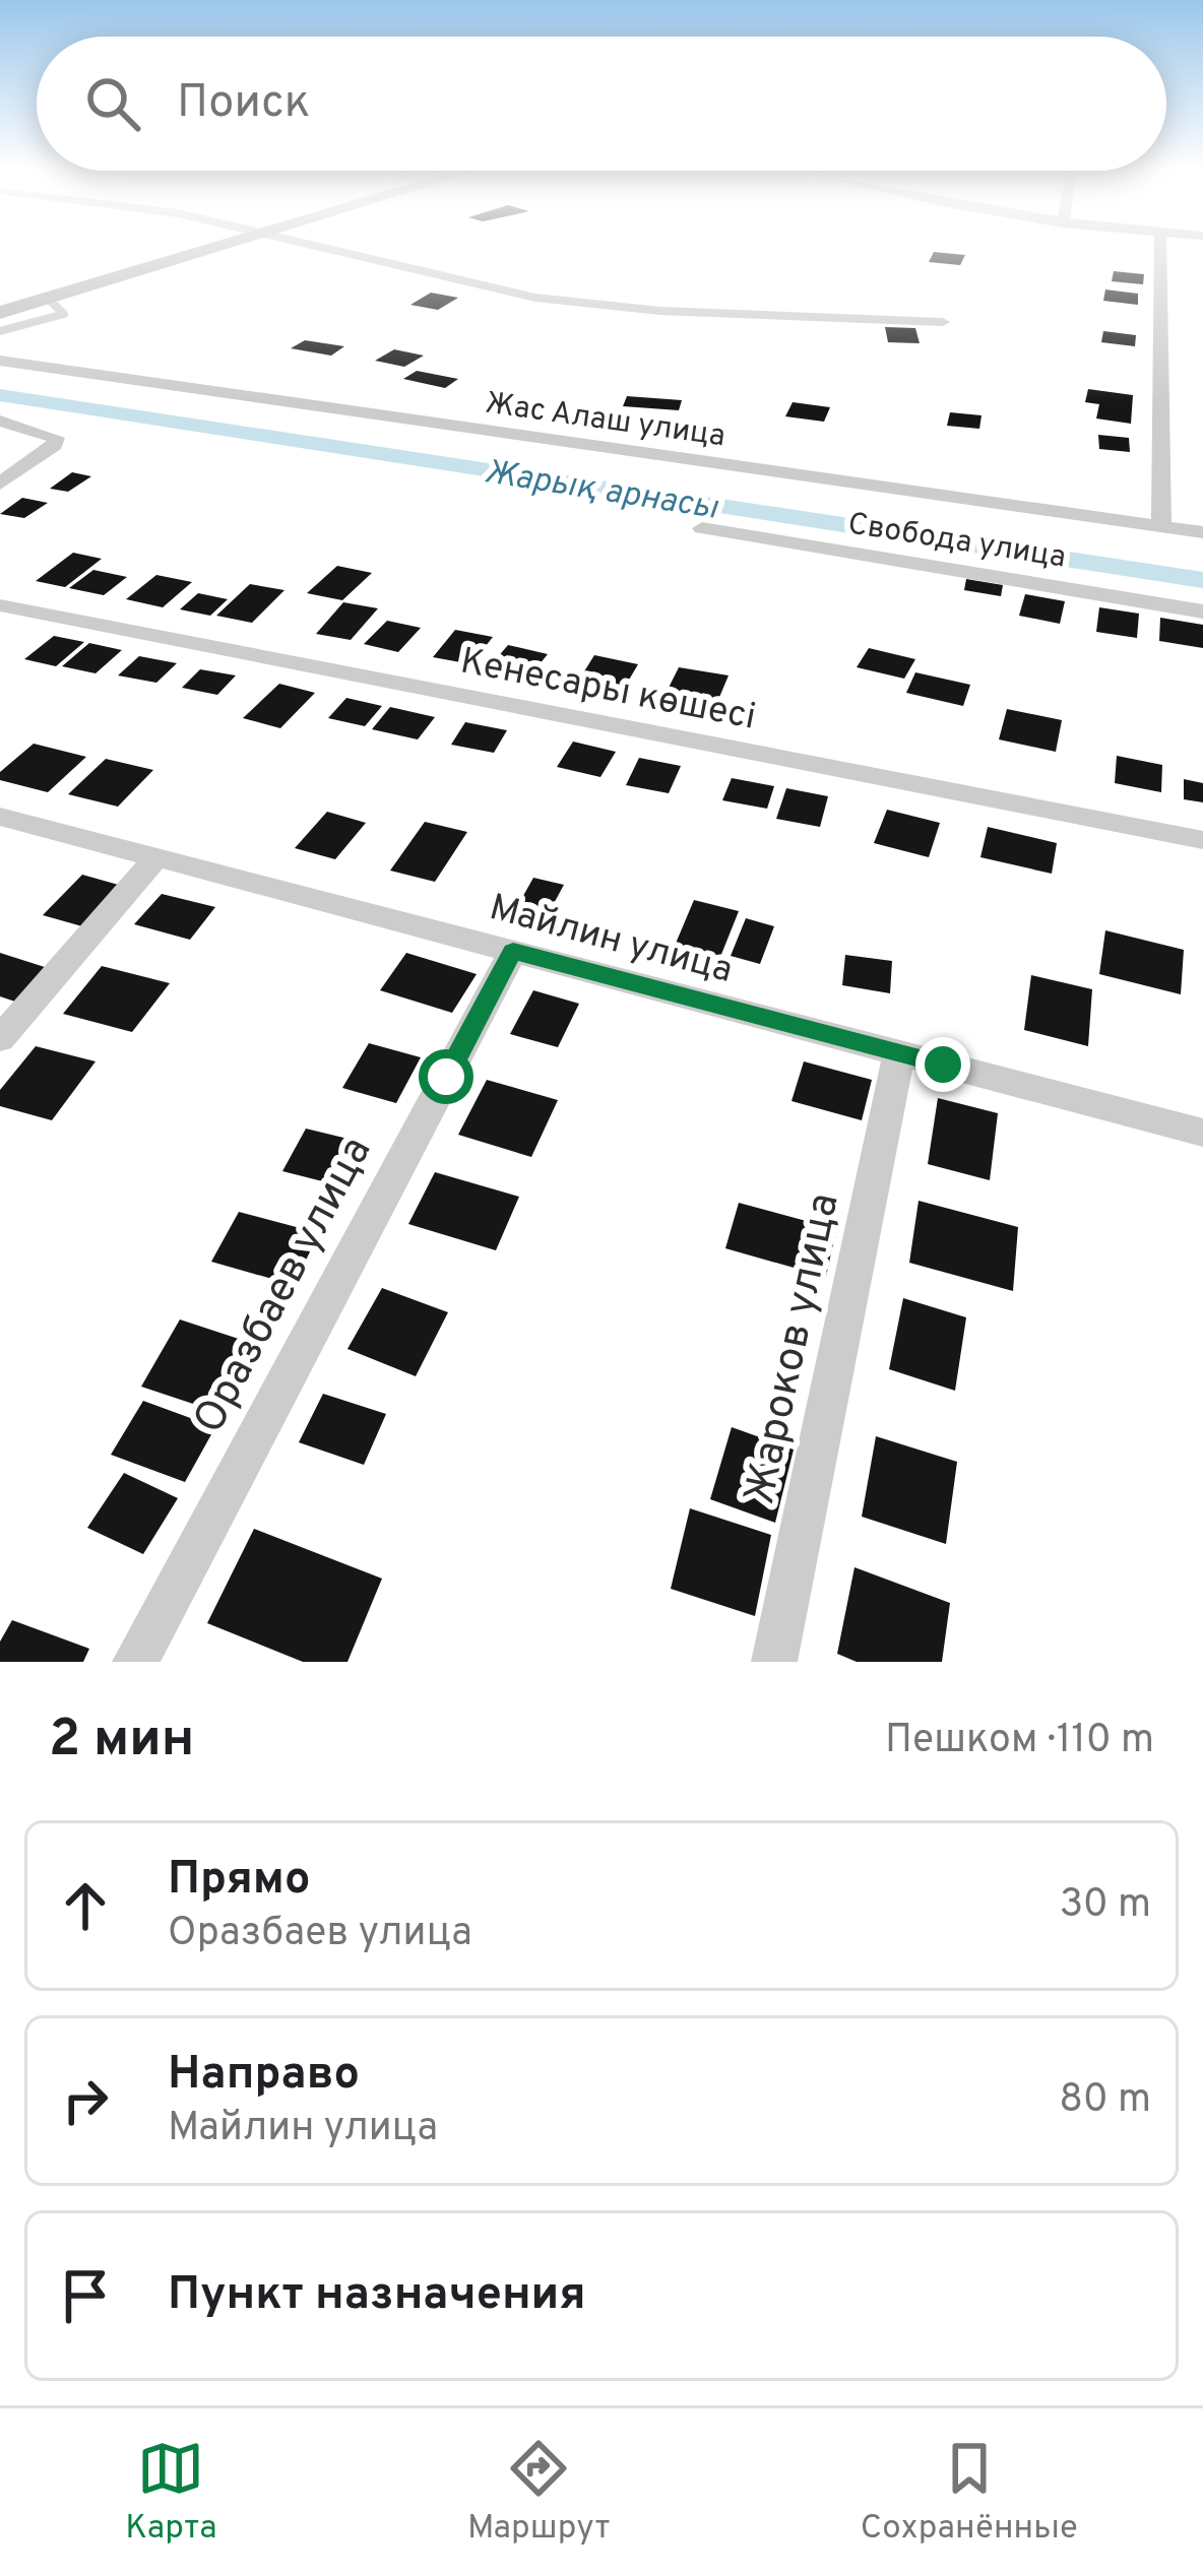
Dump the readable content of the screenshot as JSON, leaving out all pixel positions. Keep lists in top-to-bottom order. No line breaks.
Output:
{"streets":{"street":["Жас Алаш улица","Свобода улица","Кенесары көшесі","Майлин улица","Оразбаев улица","Жароков улица"]},"crossings":[["Майлин улица","Оразбаев улица"],["Майлин улица","Жароков улица"]],"water":["Жарық арнасы"],"page":{"search":"Поиск","heading":["2 мин","Пешком · 110 m"],"list":[["Прямо","Оразбаев улица","30 m"],["Направо","Майлин улица","80 m"],"Пункт назначения"],"nav":["Карта","Маршрут","Сохранённые"]}}
